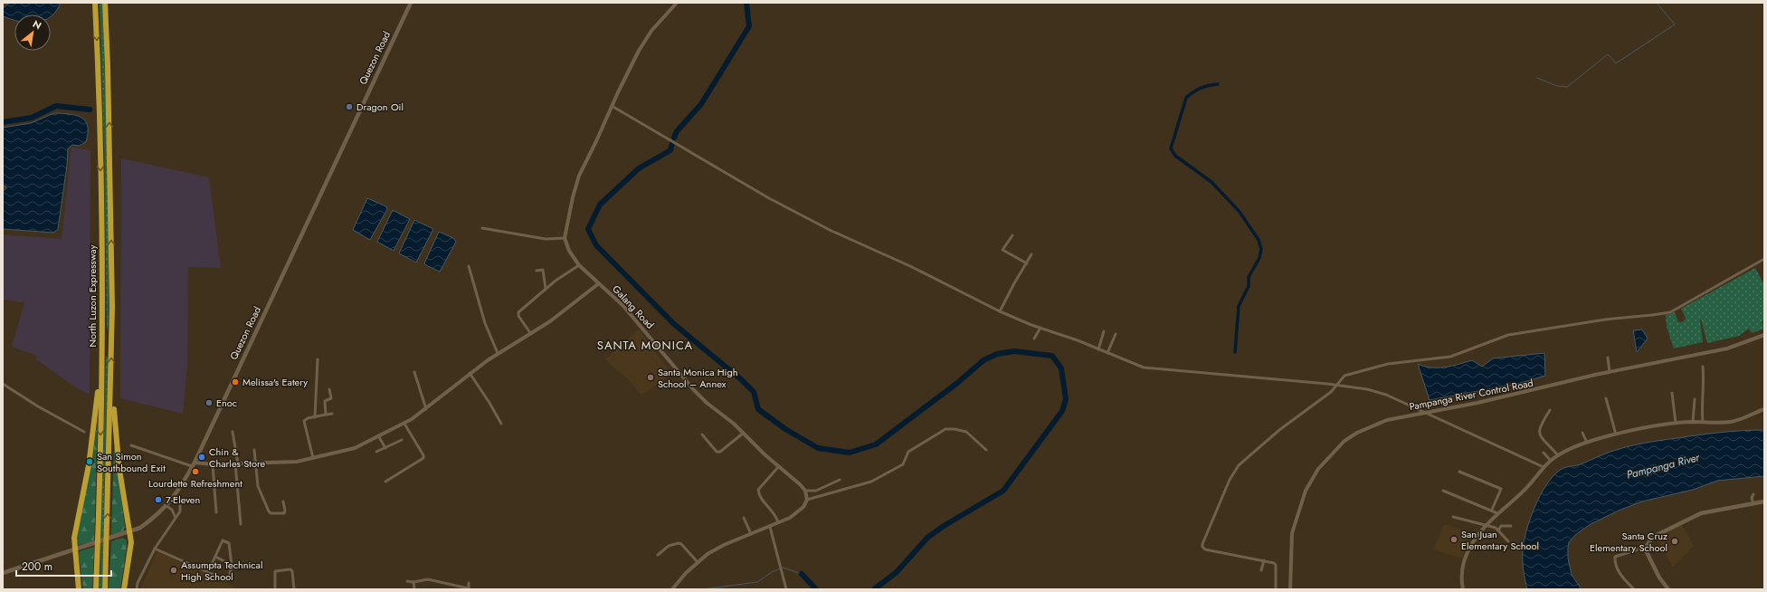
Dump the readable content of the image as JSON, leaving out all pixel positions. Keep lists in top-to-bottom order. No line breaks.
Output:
{"streets":{"highway":["North Luzon Expressway"],"main road":["Quezon Road"],"street":["Galang Road","Pampanga River Control Road"]},"districts":["SANTA MONICA"],"water":["Pampanga River"],"places":["Dragon Oil","Santa Monica High School – Annex","Melissa's Eatery","Enoc","Chin & Charles Store","San Simon Southbound Exit","Lourdette Refreshment","7-Eleven","San Juan Elementary School","Santa Cruz Elementary School","Assumpta Technical High School"],"scale_bar":"200 m","north":"top right"}
